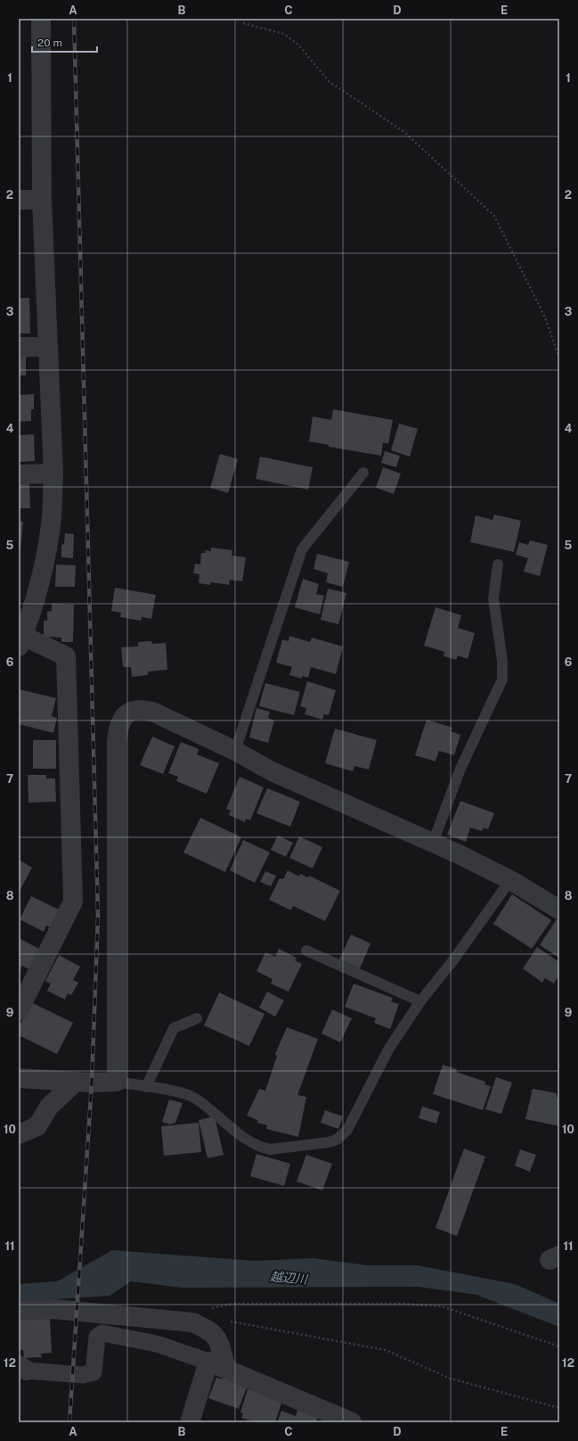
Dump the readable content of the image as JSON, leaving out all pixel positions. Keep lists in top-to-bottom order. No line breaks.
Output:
{"water":["越辺川"],"scale_bar":"20 m","grid":{"columns":["A","B","C","D","E"],"rows":["1","2","3","4","5","6","7","8","9","10","11","12"]}}
